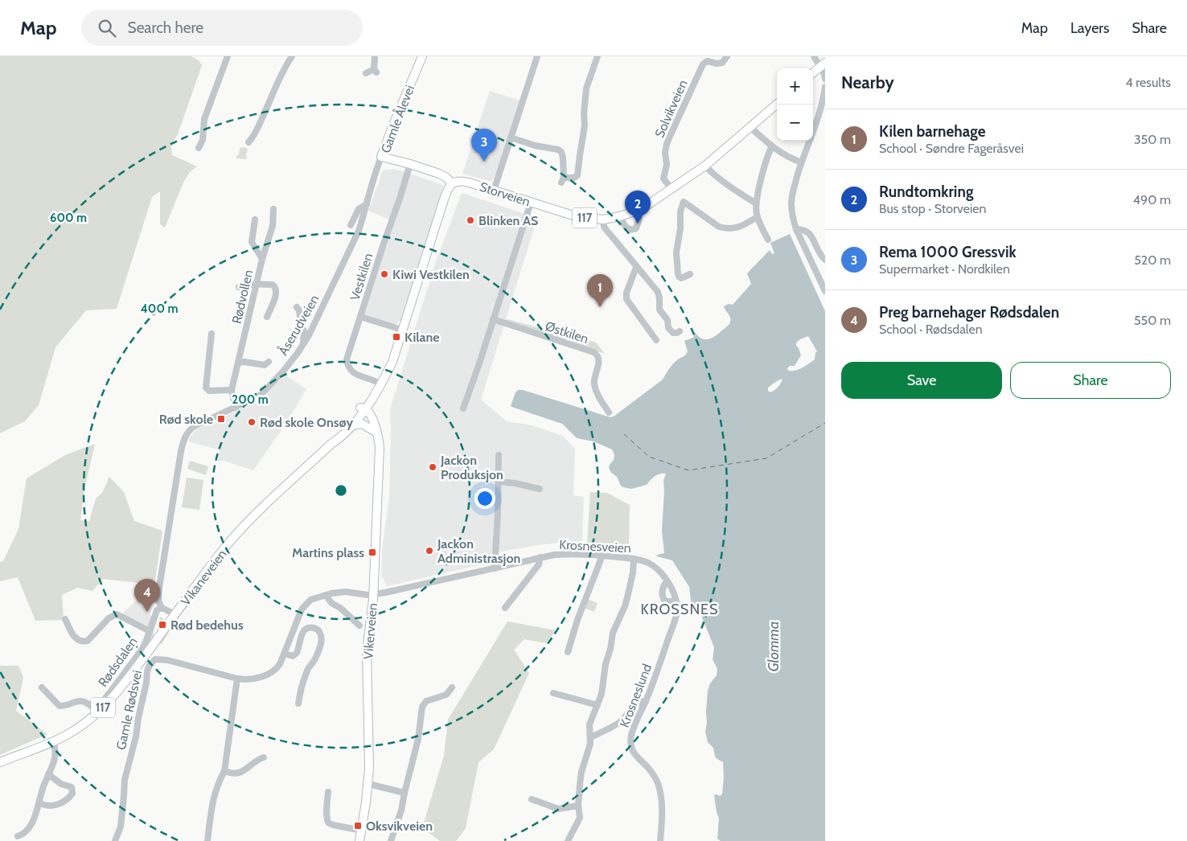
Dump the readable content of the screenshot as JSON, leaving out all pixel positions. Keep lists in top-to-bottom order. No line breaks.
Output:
{"streets":{"main road":["Gamle Ålevei","Storveien","117","Vikaneveien","Vikerveien"],"street":["Solvikveien","Vestkilen","Rødvollen","Åserudveien","Østkilen","Krosnesveien","Rødsdalen","Krosneslund","Gamle Rødsvei"]},"crossings":[["Solvikveien","Storveien"],["Gamle Ålevei","Storveien"],["Gamle Ålevei","117"],["Gamle Ålevei","Vestkilen"],["Gamle Ålevei","Åserudveien"],["Storveien","117"],["117","Vikaneveien"],["117","Vikerveien"],["Rødvollen","Åserudveien"],["Åserudveien","Rødsdalen"],["Krosnesveien","Vikerveien"],["Krosnesveien","Krosneslund"],["Krosnesveien","Gamle Rødsvei"],["Vikaneveien","Vikerveien"],["Vikerveien","Gamle Rødsvei"]],"districts":["KROSSNES"],"water":["Glomma"],"places":{"other":["Blinken AS","Kiwi Vestkilen","Rød skole Onsøy","Jackon Produksjon","Jackon Administrasjon"],"transit":["Kilane","Rød skole","Martins plass","Rød bedehus","Oksvikveien"]},"page":{"header":"Map","search":"Search here","nav":["Map","Layers","Share"],"heading":["Nearby","4 results"],"map_buttons":["+","−"],"list":[{"mark":"1","name":"Kilen barnehage","note":"School · Søndre Fageråsvei","value":"350 m"},{"mark":"2","name":"Rundtomkring","note":"Bus stop · Storveien","value":"490 m"},{"mark":"3","name":"Rema 1000 Gressvik","note":"Supermarket · Nordkilen","value":"520 m"},{"mark":"4","name":"Preg barnehager Rødsdalen","note":"School · Rødsdalen","value":"550 m"}],"pins":["3","2","1","4"],"buttons":["Save","Share"]},"rings":["600 m","400 m","200 m"]}
